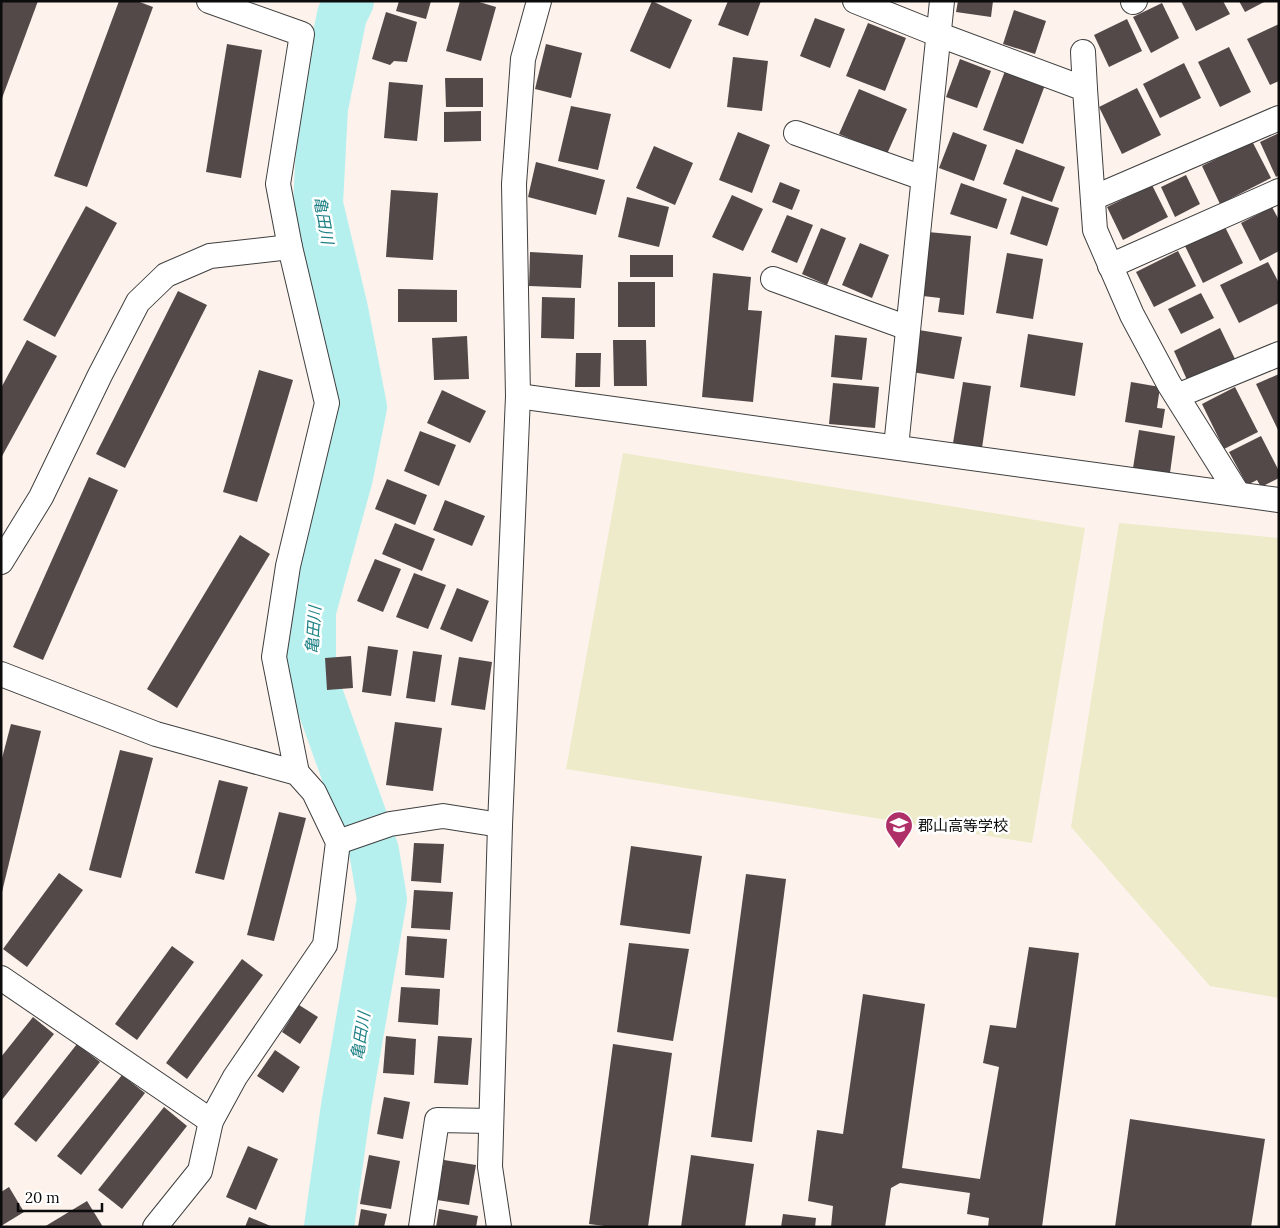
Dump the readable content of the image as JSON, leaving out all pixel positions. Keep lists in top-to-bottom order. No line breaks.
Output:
{"water":["亀田川"],"places":{"school or university":["郡山高等学校"]},"scale_bar":"20 m"}
